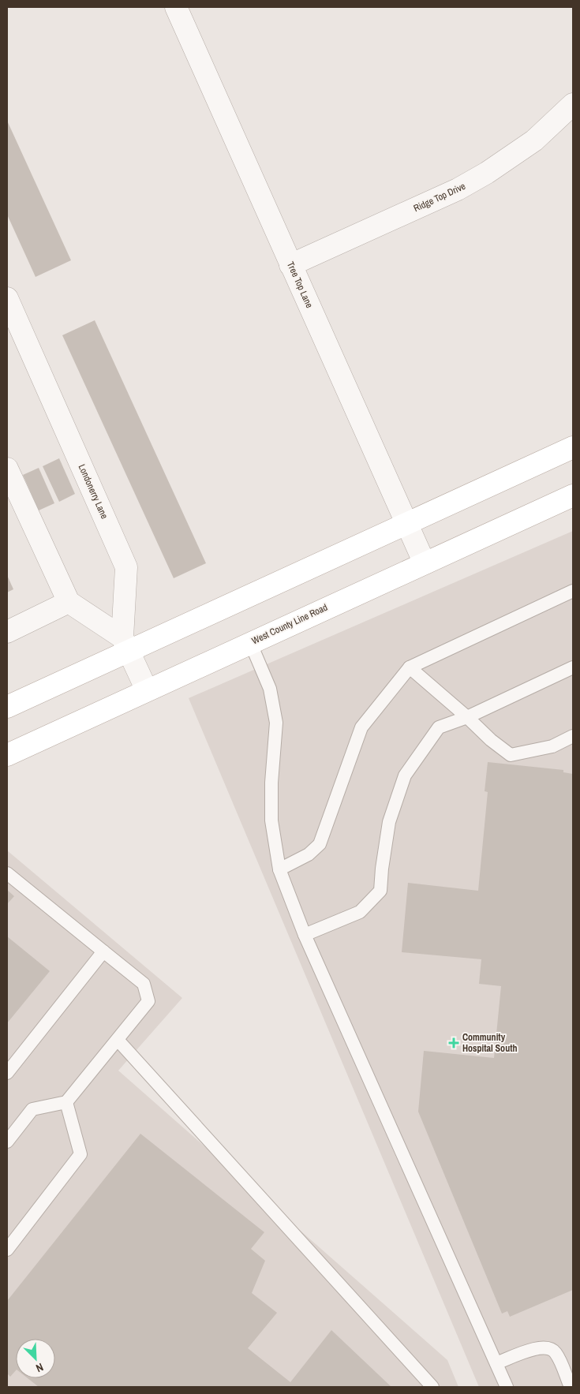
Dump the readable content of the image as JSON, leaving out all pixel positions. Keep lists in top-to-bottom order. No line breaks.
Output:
{"streets":{"main road":["West County Line Road"],"street":["Ridge Top Drive","Tree Top Lane","Londonerry Lane"]},"crossings":[["Ridge Top Drive","Tree Top Lane"],["Tree Top Lane","West County Line Road"],["Londonerry Lane","West County Line Road"]],"places":{"health":["Community Hospital South"]},"north":"bottom right"}
